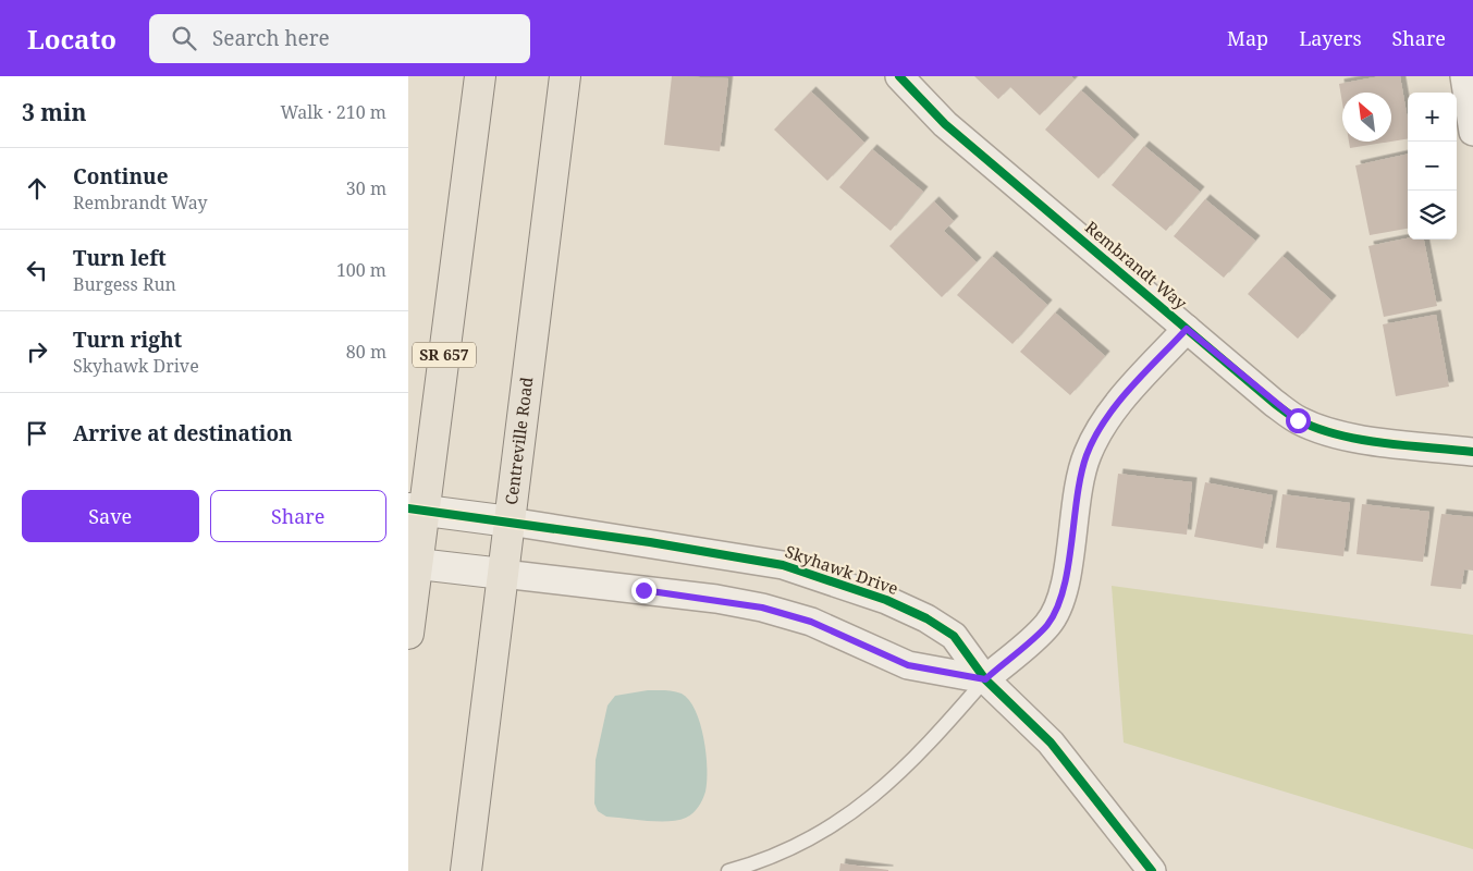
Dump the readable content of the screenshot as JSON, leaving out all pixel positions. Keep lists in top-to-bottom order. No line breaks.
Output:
{"streets":{"main road":["SR 657","Centreville Road"],"street":["Rembrandt Way","Skyhawk Drive"]},"crossings":[["SR 657","Skyhawk Drive"],["Centreville Road","Skyhawk Drive"]],"north":"top left","page":{"header":"Locato","search":"Search here","nav":["Map","Layers","Share"],"heading":["3 min","Walk · 210 m"],"map_buttons":["+","−"],"list":[["Continue","Rembrandt Way","30 m"],["Turn left","Burgess Run","100 m"],["Turn right","Skyhawk Drive","80 m"],"Arrive at destination"],"buttons":["Save","Share"]}}
